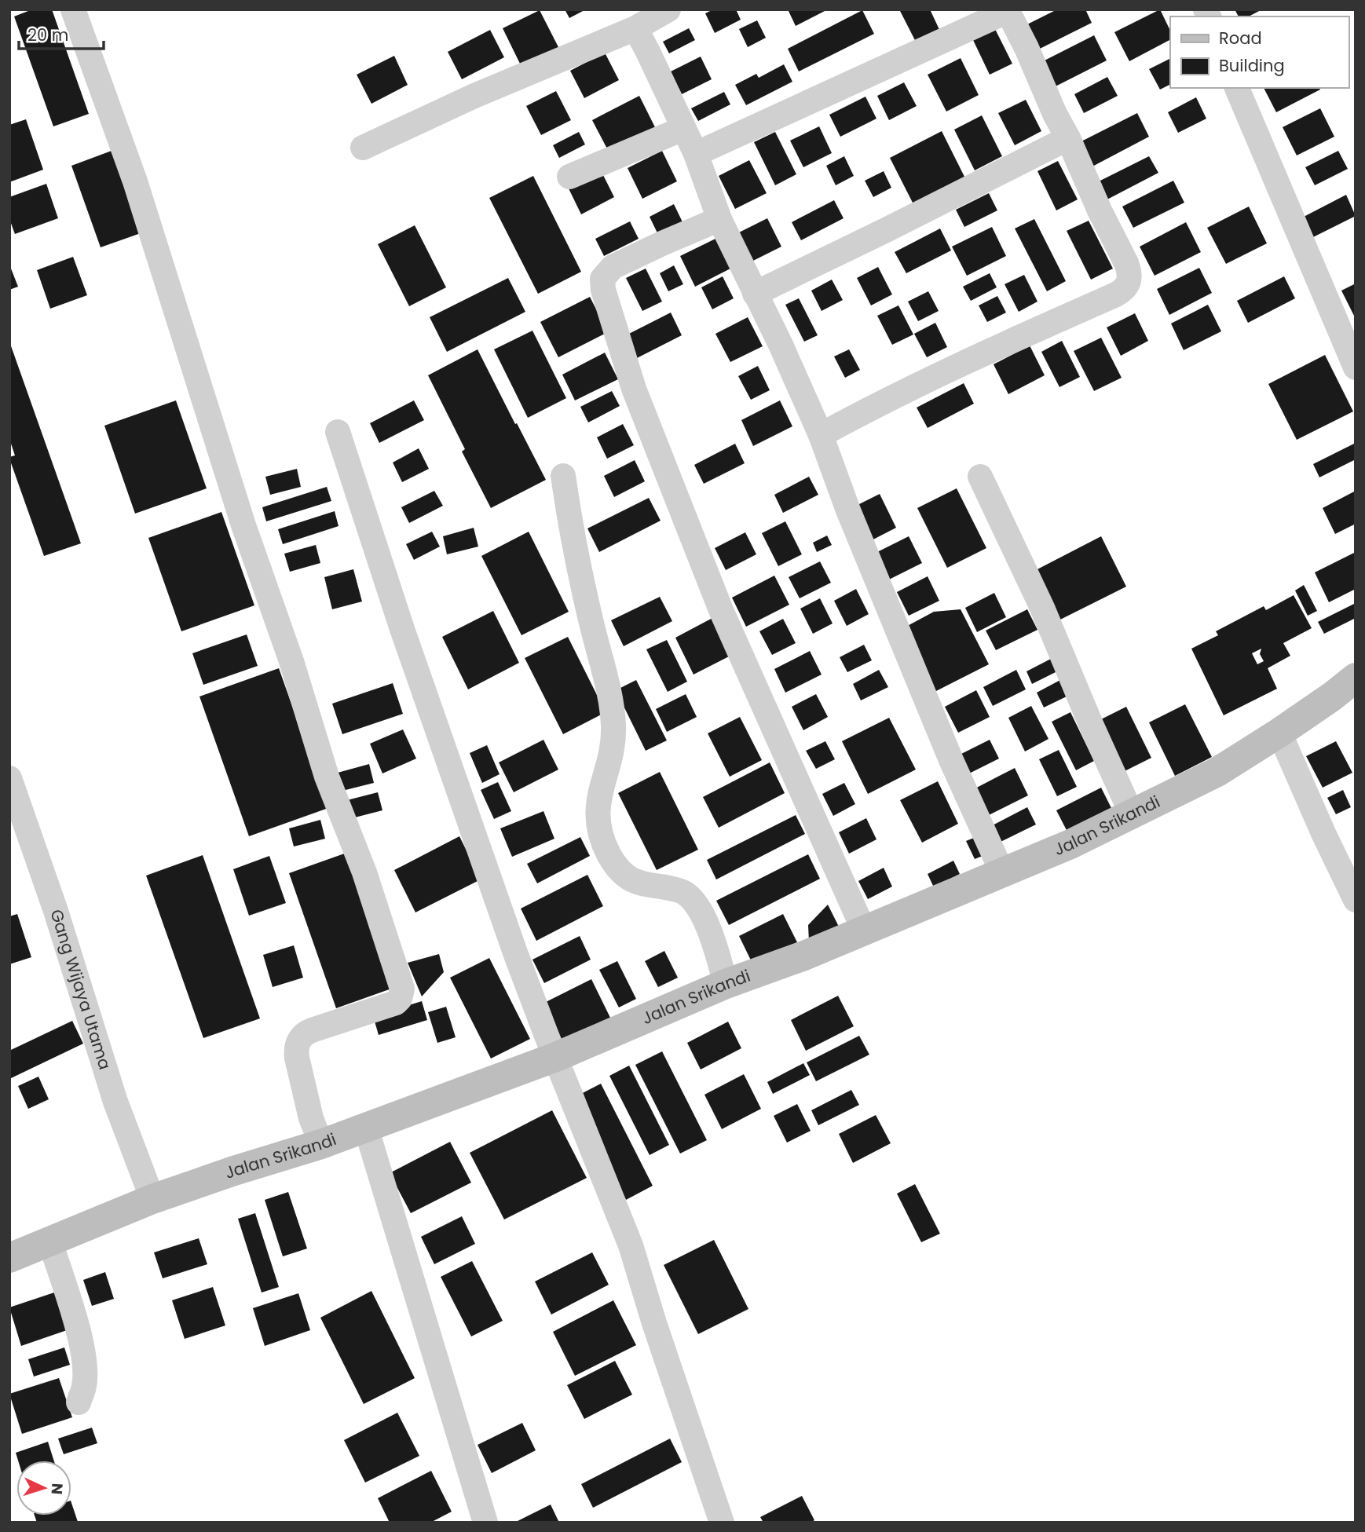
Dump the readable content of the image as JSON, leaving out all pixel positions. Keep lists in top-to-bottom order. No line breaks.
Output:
{"streets":{"street":["Jalan Srikandi","Gang Wijaya Utama"]},"crossings":[["Jalan Srikandi","Gang Wijaya Utama"]],"legend":["Road","Building"],"scale_bar":"20 m","north":"right"}
